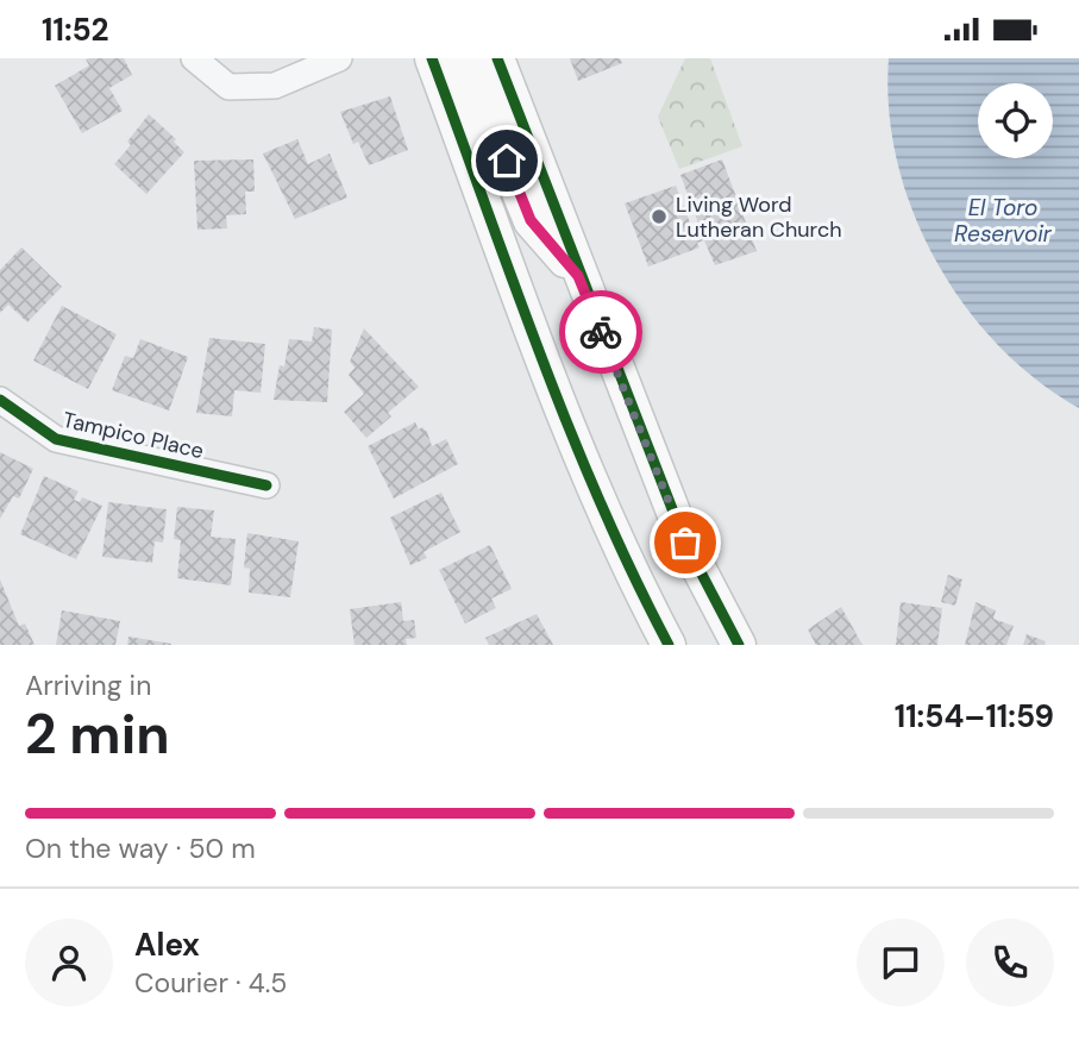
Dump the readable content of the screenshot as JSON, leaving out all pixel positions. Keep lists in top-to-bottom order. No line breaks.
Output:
{"streets":{"street":["Tampico Place"]},"water":["El Toro Reservoir"],"places":["Living Word Lutheran Church"],"page":{"status":"11:52","heading":["2 min","Arriving in","11:54–11:59"],"panel":["Alex","Courier · 4.5"],"bar":"On the way · 50 m"}}
